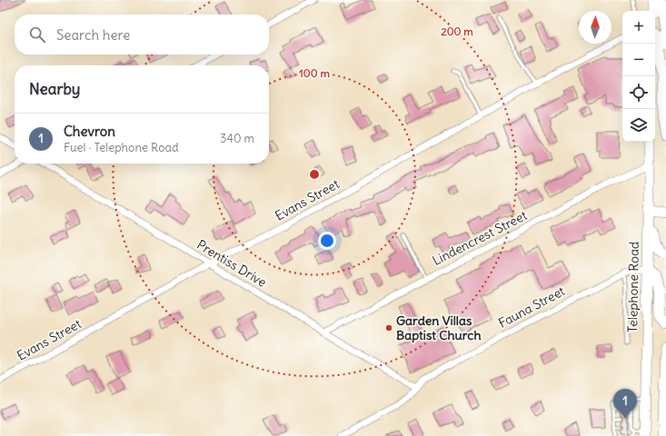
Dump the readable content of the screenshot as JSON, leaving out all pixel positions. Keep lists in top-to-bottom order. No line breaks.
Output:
{"streets":{"main road":["Telephone Road"],"street":["Evans Street","Lindencrest Street","Prentiss Drive","Fauna Street"]},"crossings":[["Evans Street","Prentiss Drive"],["Lindencrest Street","Prentiss Drive"],["Lindencrest Street","Telephone Road"],["Prentiss Drive","Fauna Street"],["Telephone Road","Fauna Street"]],"places":["Garden Villas Baptist Church"],"north":"top","page":{"map_buttons":["+","−"],"search":"Search here","heading":"Nearby","list":[{"mark":"1","name":"Chevron","note":"Fuel · Telephone Road","value":"340 m"}],"pins":"1"},"rings":["200 m","100 m"]}
